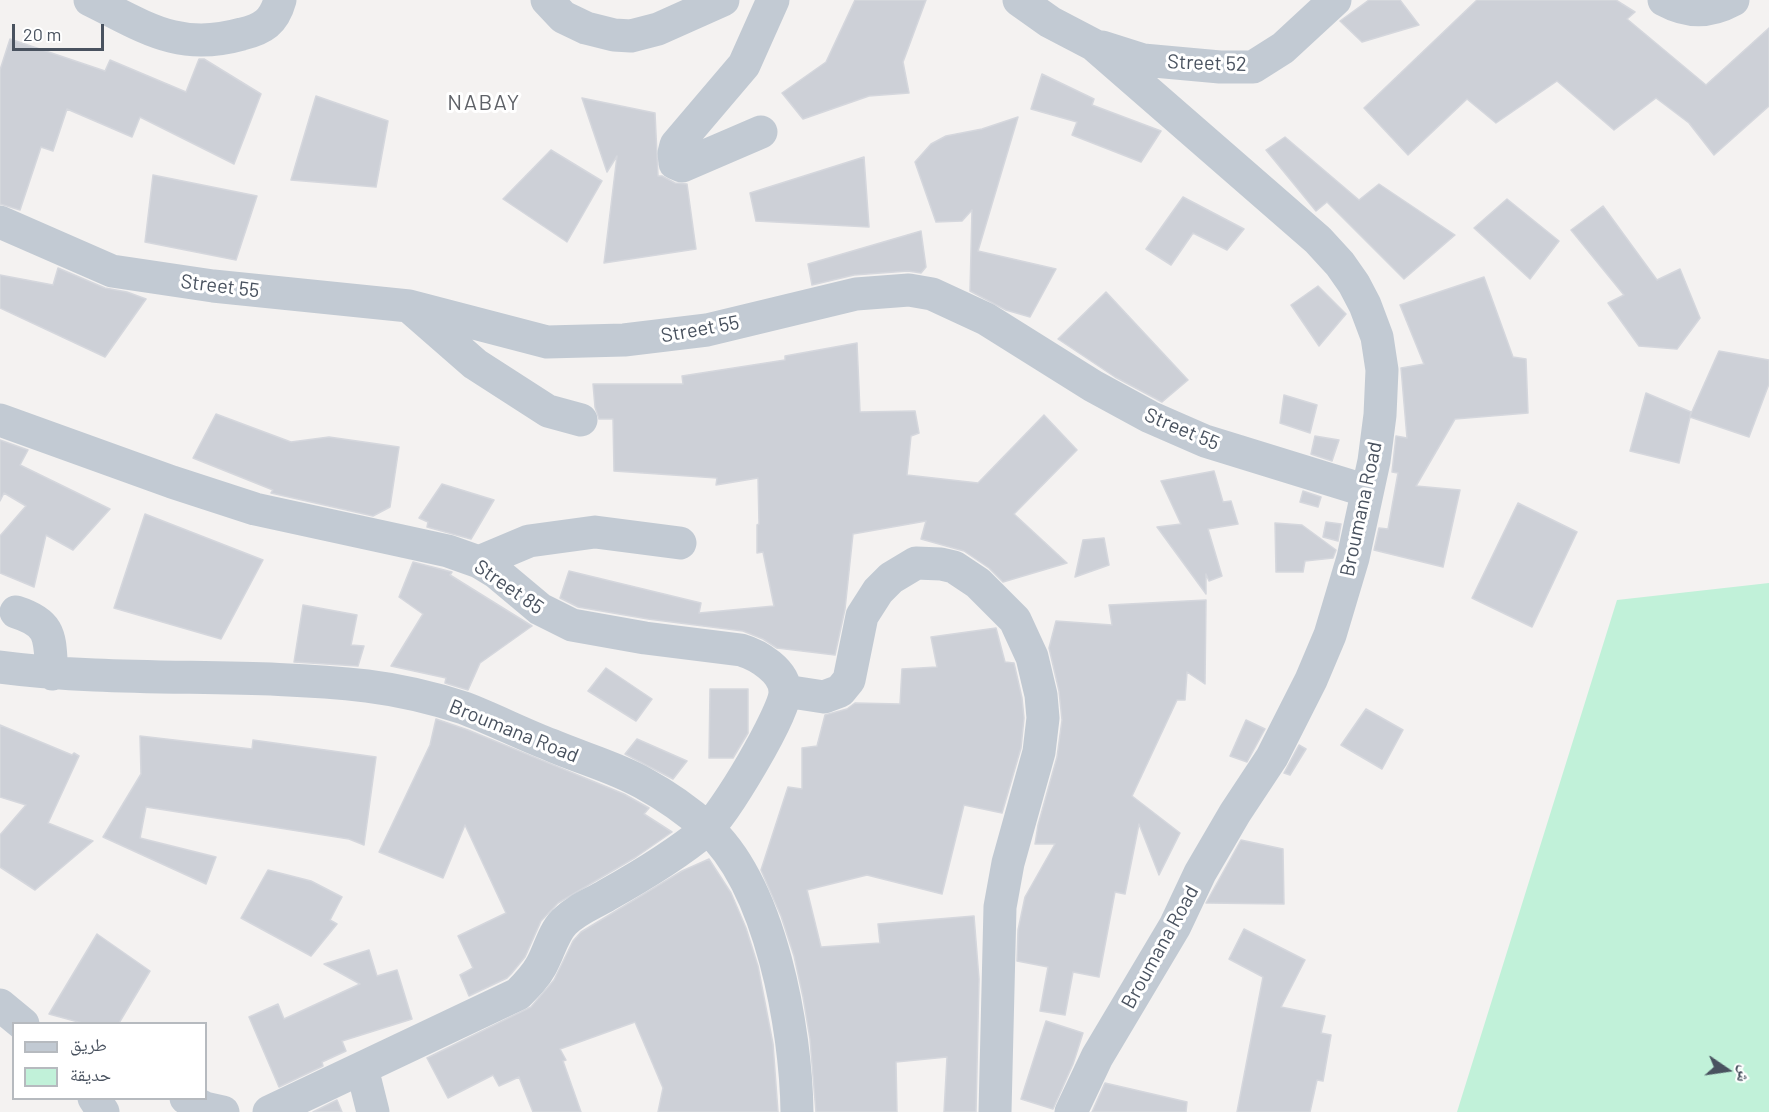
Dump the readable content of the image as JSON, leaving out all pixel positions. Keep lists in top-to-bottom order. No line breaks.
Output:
{"streets":{"street":["Street 52","Street 55","Broumana Road","Street 85"]},"crossings":[["Street 52","Broumana Road"],["Street 55","Broumana Road"]],"districts":["NABAY"],"legend":["طريق","حديقة"],"scale_bar":"20 m","north":"right"}
